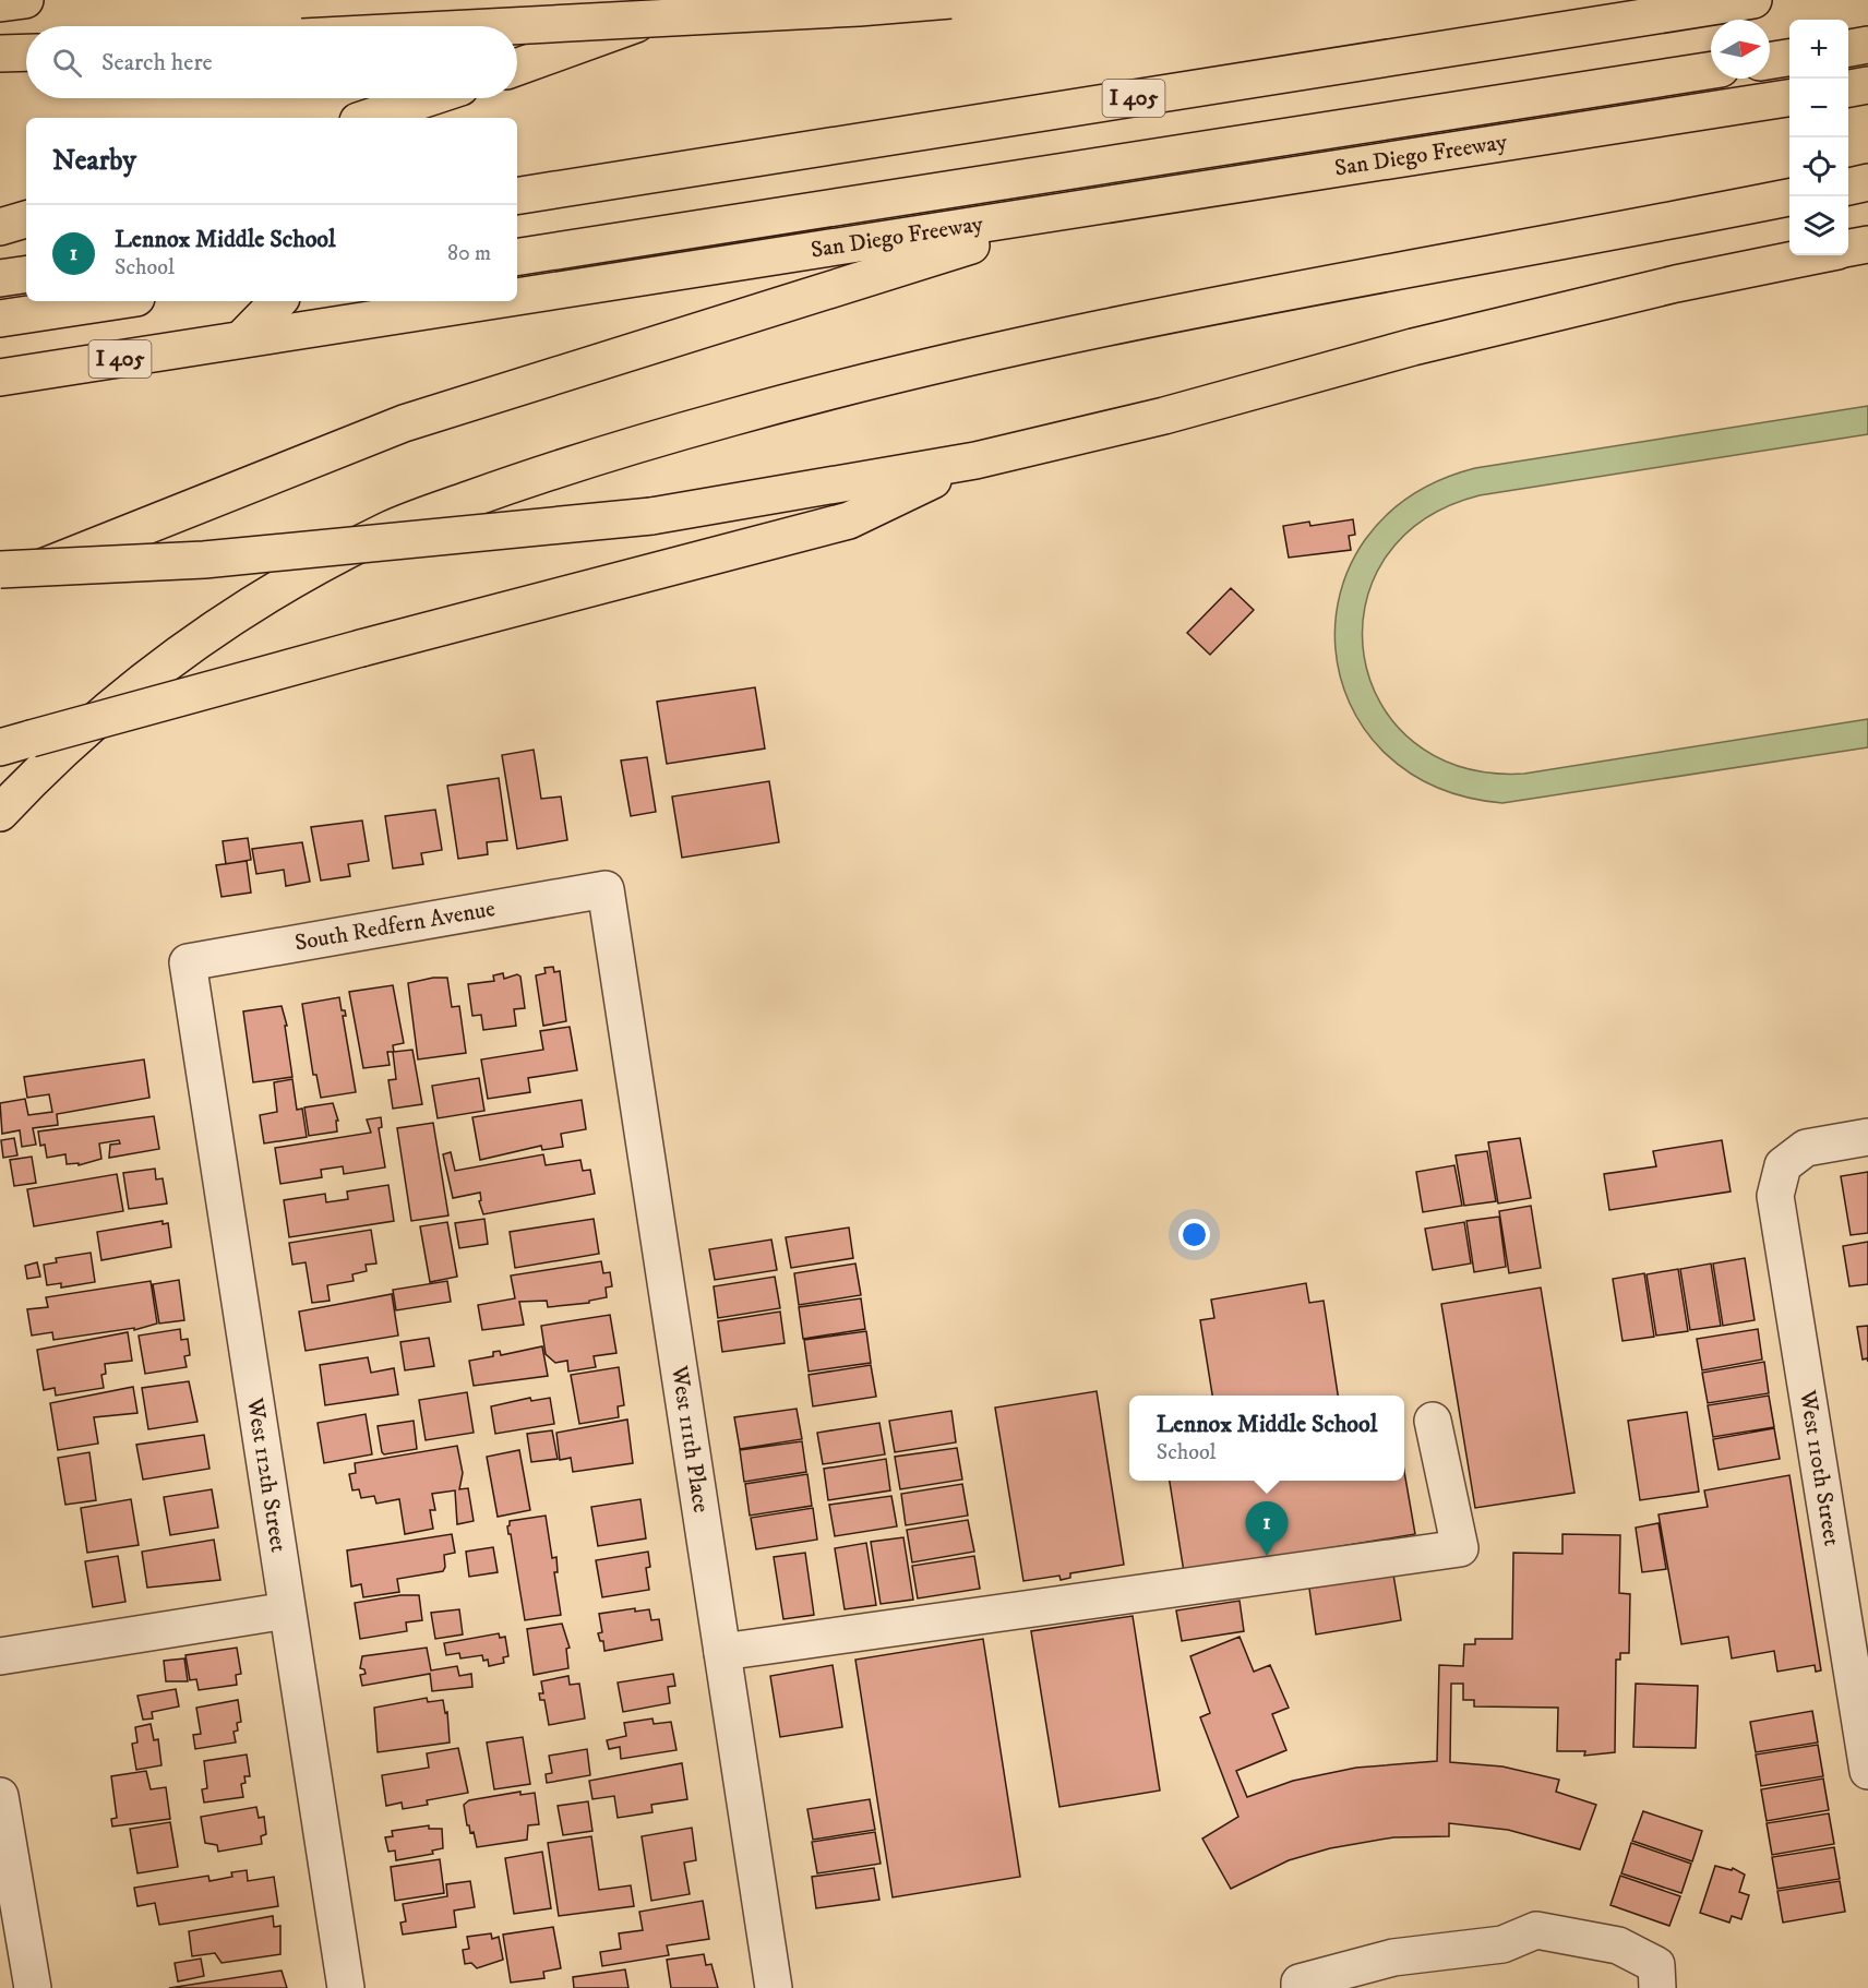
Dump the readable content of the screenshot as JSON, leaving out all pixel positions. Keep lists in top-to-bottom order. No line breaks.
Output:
{"streets":{"highway":["I 405","San Diego Freeway"],"street":["South Redfern Avenue","West 111th Place","West 110th Street","West 112th Street"]},"crossings":[["South Redfern Avenue","West 111th Place"],["South Redfern Avenue","West 112th Street"]],"north":"right","page":{"map_buttons":["+","−"],"search":"Search here","heading":"Nearby","list":[{"mark":"1","name":"Lennox Middle School","note":"School","value":"80 m"}],"popup":["Lennox Middle School","School"],"pins":"1"}}
